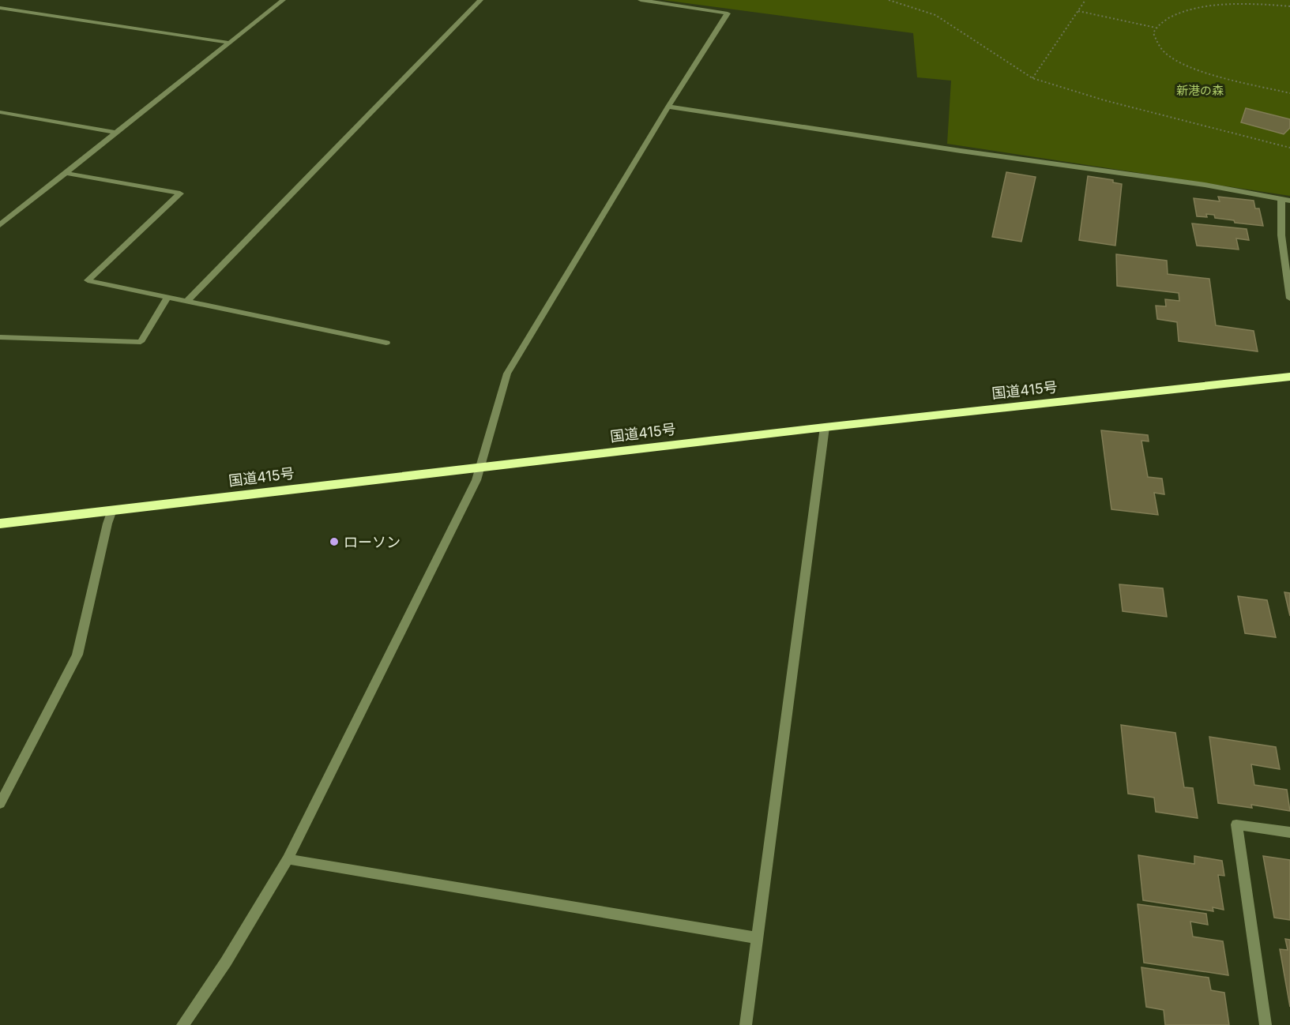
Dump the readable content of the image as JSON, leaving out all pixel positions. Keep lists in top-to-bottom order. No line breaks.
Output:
{"streets":{"highway":["国道415号"]},"parks":["新港の森"],"places":["ローソン"]}
